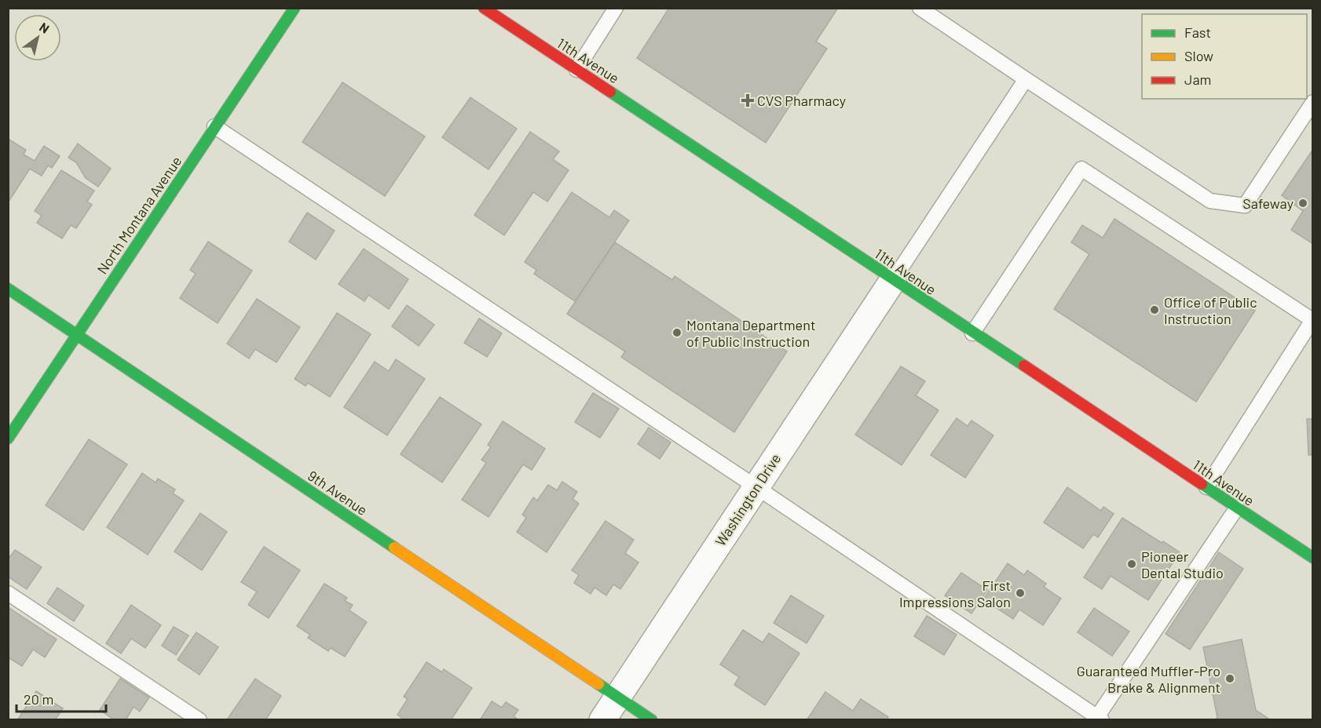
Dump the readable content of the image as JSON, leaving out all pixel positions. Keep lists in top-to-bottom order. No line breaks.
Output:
{"streets":{"main road":["11th Avenue","North Montana Avenue","9th Avenue"],"street":["Washington Drive"]},"crossings":[["11th Avenue","Washington Drive"],["North Montana Avenue","9th Avenue"],["9th Avenue","Washington Drive"]],"places":{"health":["CVS Pharmacy"],"other":["Safeway","Office of Public Instruction","Montana Department of Public Instruction","Pioneer Dental Studio","First Impressions Salon","Guaranteed Muffler-Pro Brake & Alignment"]},"legend":["Fast","Slow","Jam"],"scale_bar":"20 m","north":"top right"}
